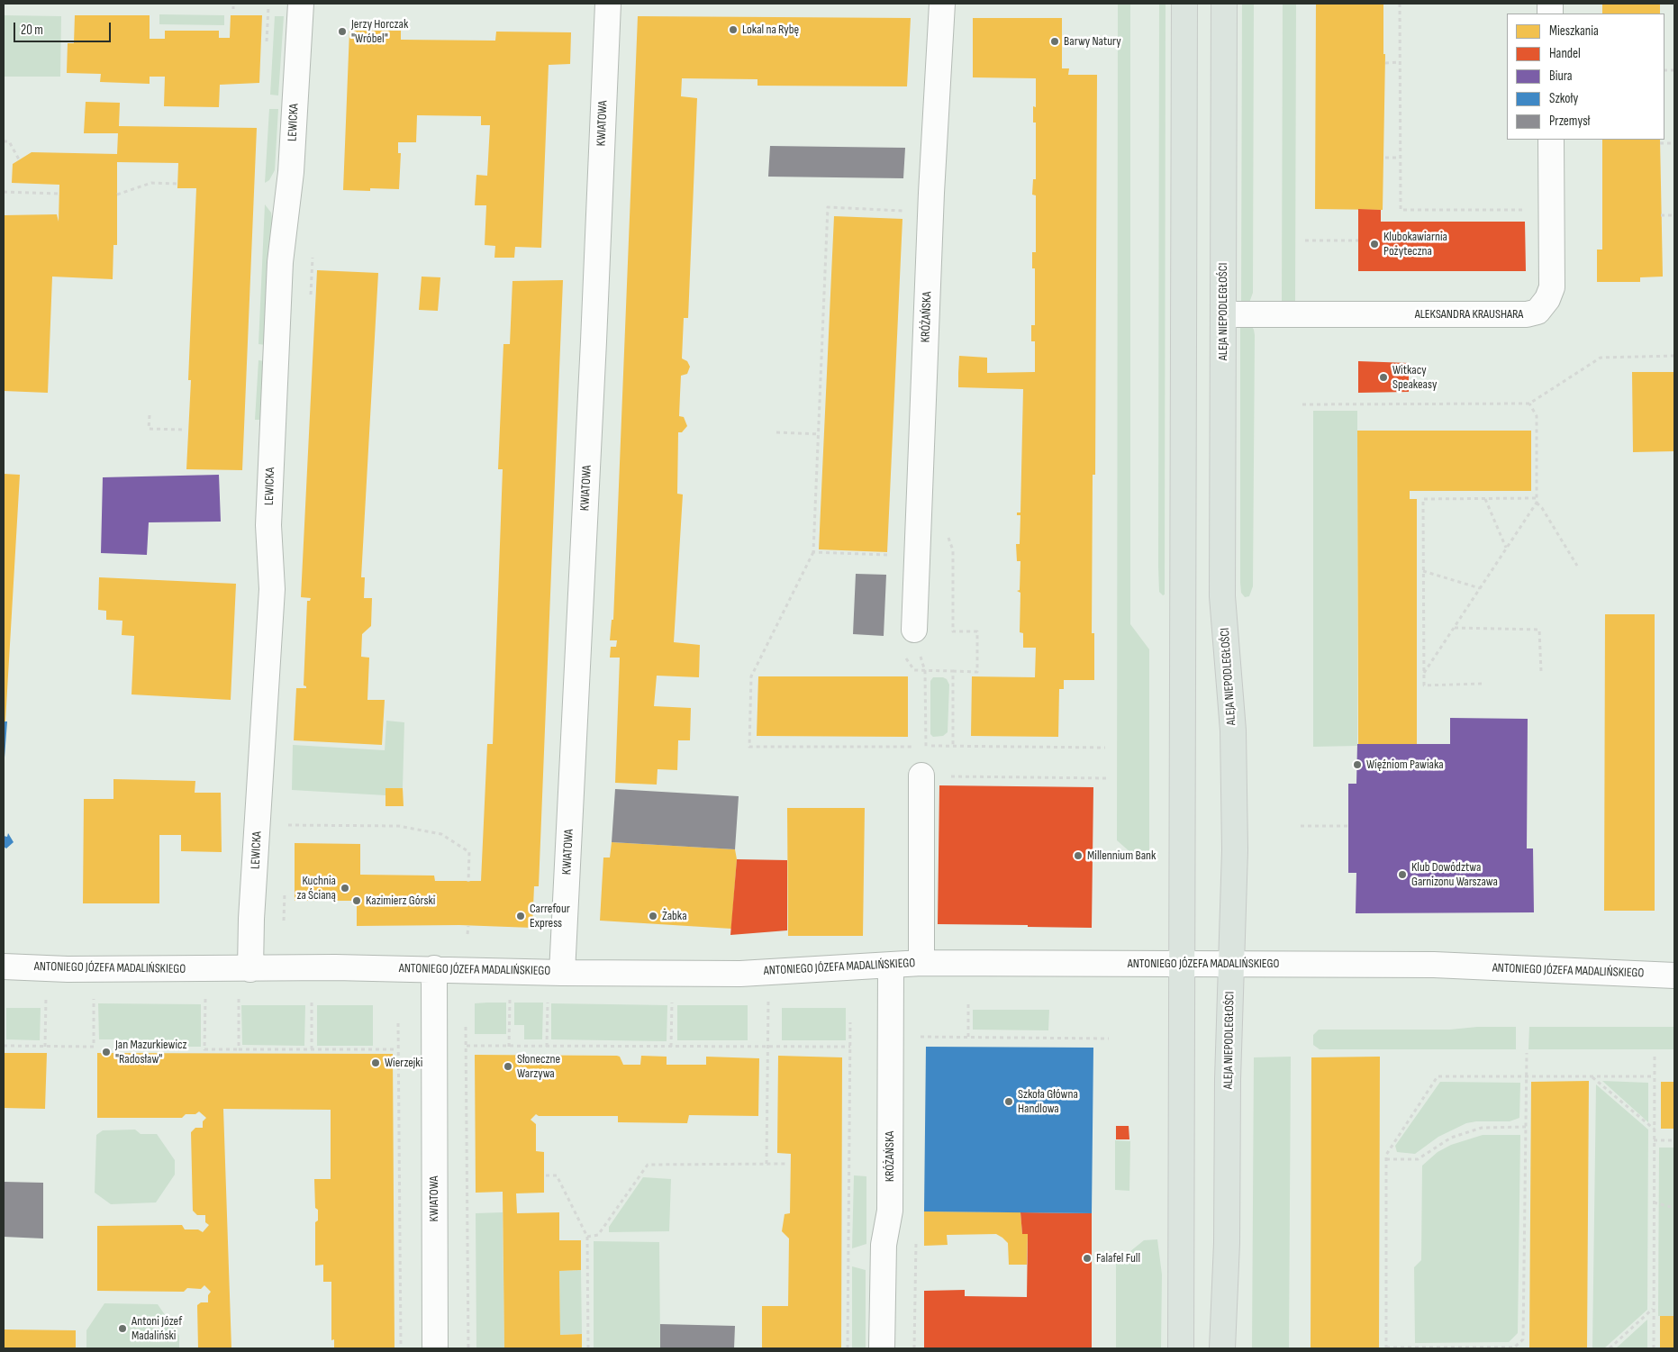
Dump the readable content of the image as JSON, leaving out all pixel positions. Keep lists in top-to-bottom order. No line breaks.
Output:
{"streets":{"main road":["ALEJA NIEPODLEGŁOŚCI"],"street":["LEWICKA","KWIATOWA","ALEKSANDRA KRAUSHARA","KRÓŻAŃSKA","ANTONIEGO JÓZEFA MADALIŃSKIEGO"]},"crossings":[["LEWICKA","ANTONIEGO JÓZEFA MADALIŃSKIEGO"],["KWIATOWA","ANTONIEGO JÓZEFA MADALIŃSKIEGO"],["ALEJA NIEPODLEGŁOŚCI","ALEKSANDRA KRAUSHARA"],["ALEJA NIEPODLEGŁOŚCI","ANTONIEGO JÓZEFA MADALIŃSKIEGO"],["KRÓŻAŃSKA","ANTONIEGO JÓZEFA MADALIŃSKIEGO"]],"places":["Lokal na Rybę","Jerzy Horczak \"Wróbel\"","Barwy Natury","Klubokawiarnia Pożyteczna","Witkacy Speakeasy","Więźniom Pawiaka","Millennium Bank","Klub Dowództwa Garnizonu Warszawa","Kuchnia za Ścianą","Kazimierz Górski","Carrefour Express","Żabka","Jan Mazurkiewicz \"Radosław\"","Wierzejki","Słoneczne Warzywa","Szkoła Główna Handlowa","Falafel Full","Antoni Józef Madaliński"],"legend":["Mieszkania","Handel","Biura","Szkoły","Przemysł"],"scale_bar":"20 m"}
